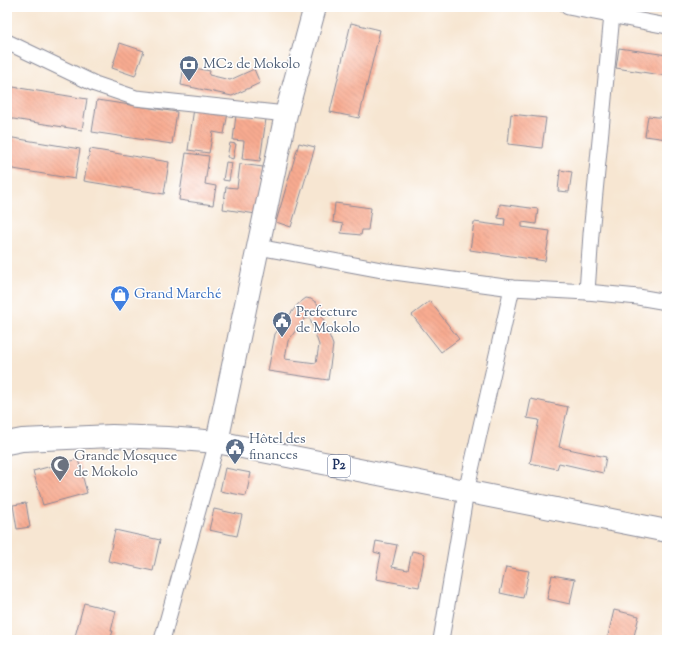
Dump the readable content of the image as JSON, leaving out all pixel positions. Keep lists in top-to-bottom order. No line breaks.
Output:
{"streets":{"main road":["P2"]},"places":{"bank":["MC2 de Mokolo"],"shop":["Grand Marché"],"public building":["Prefecture de Mokolo","Hôtel des finances"],"mosque":["Grande Mosquee de Mokolo"]}}
